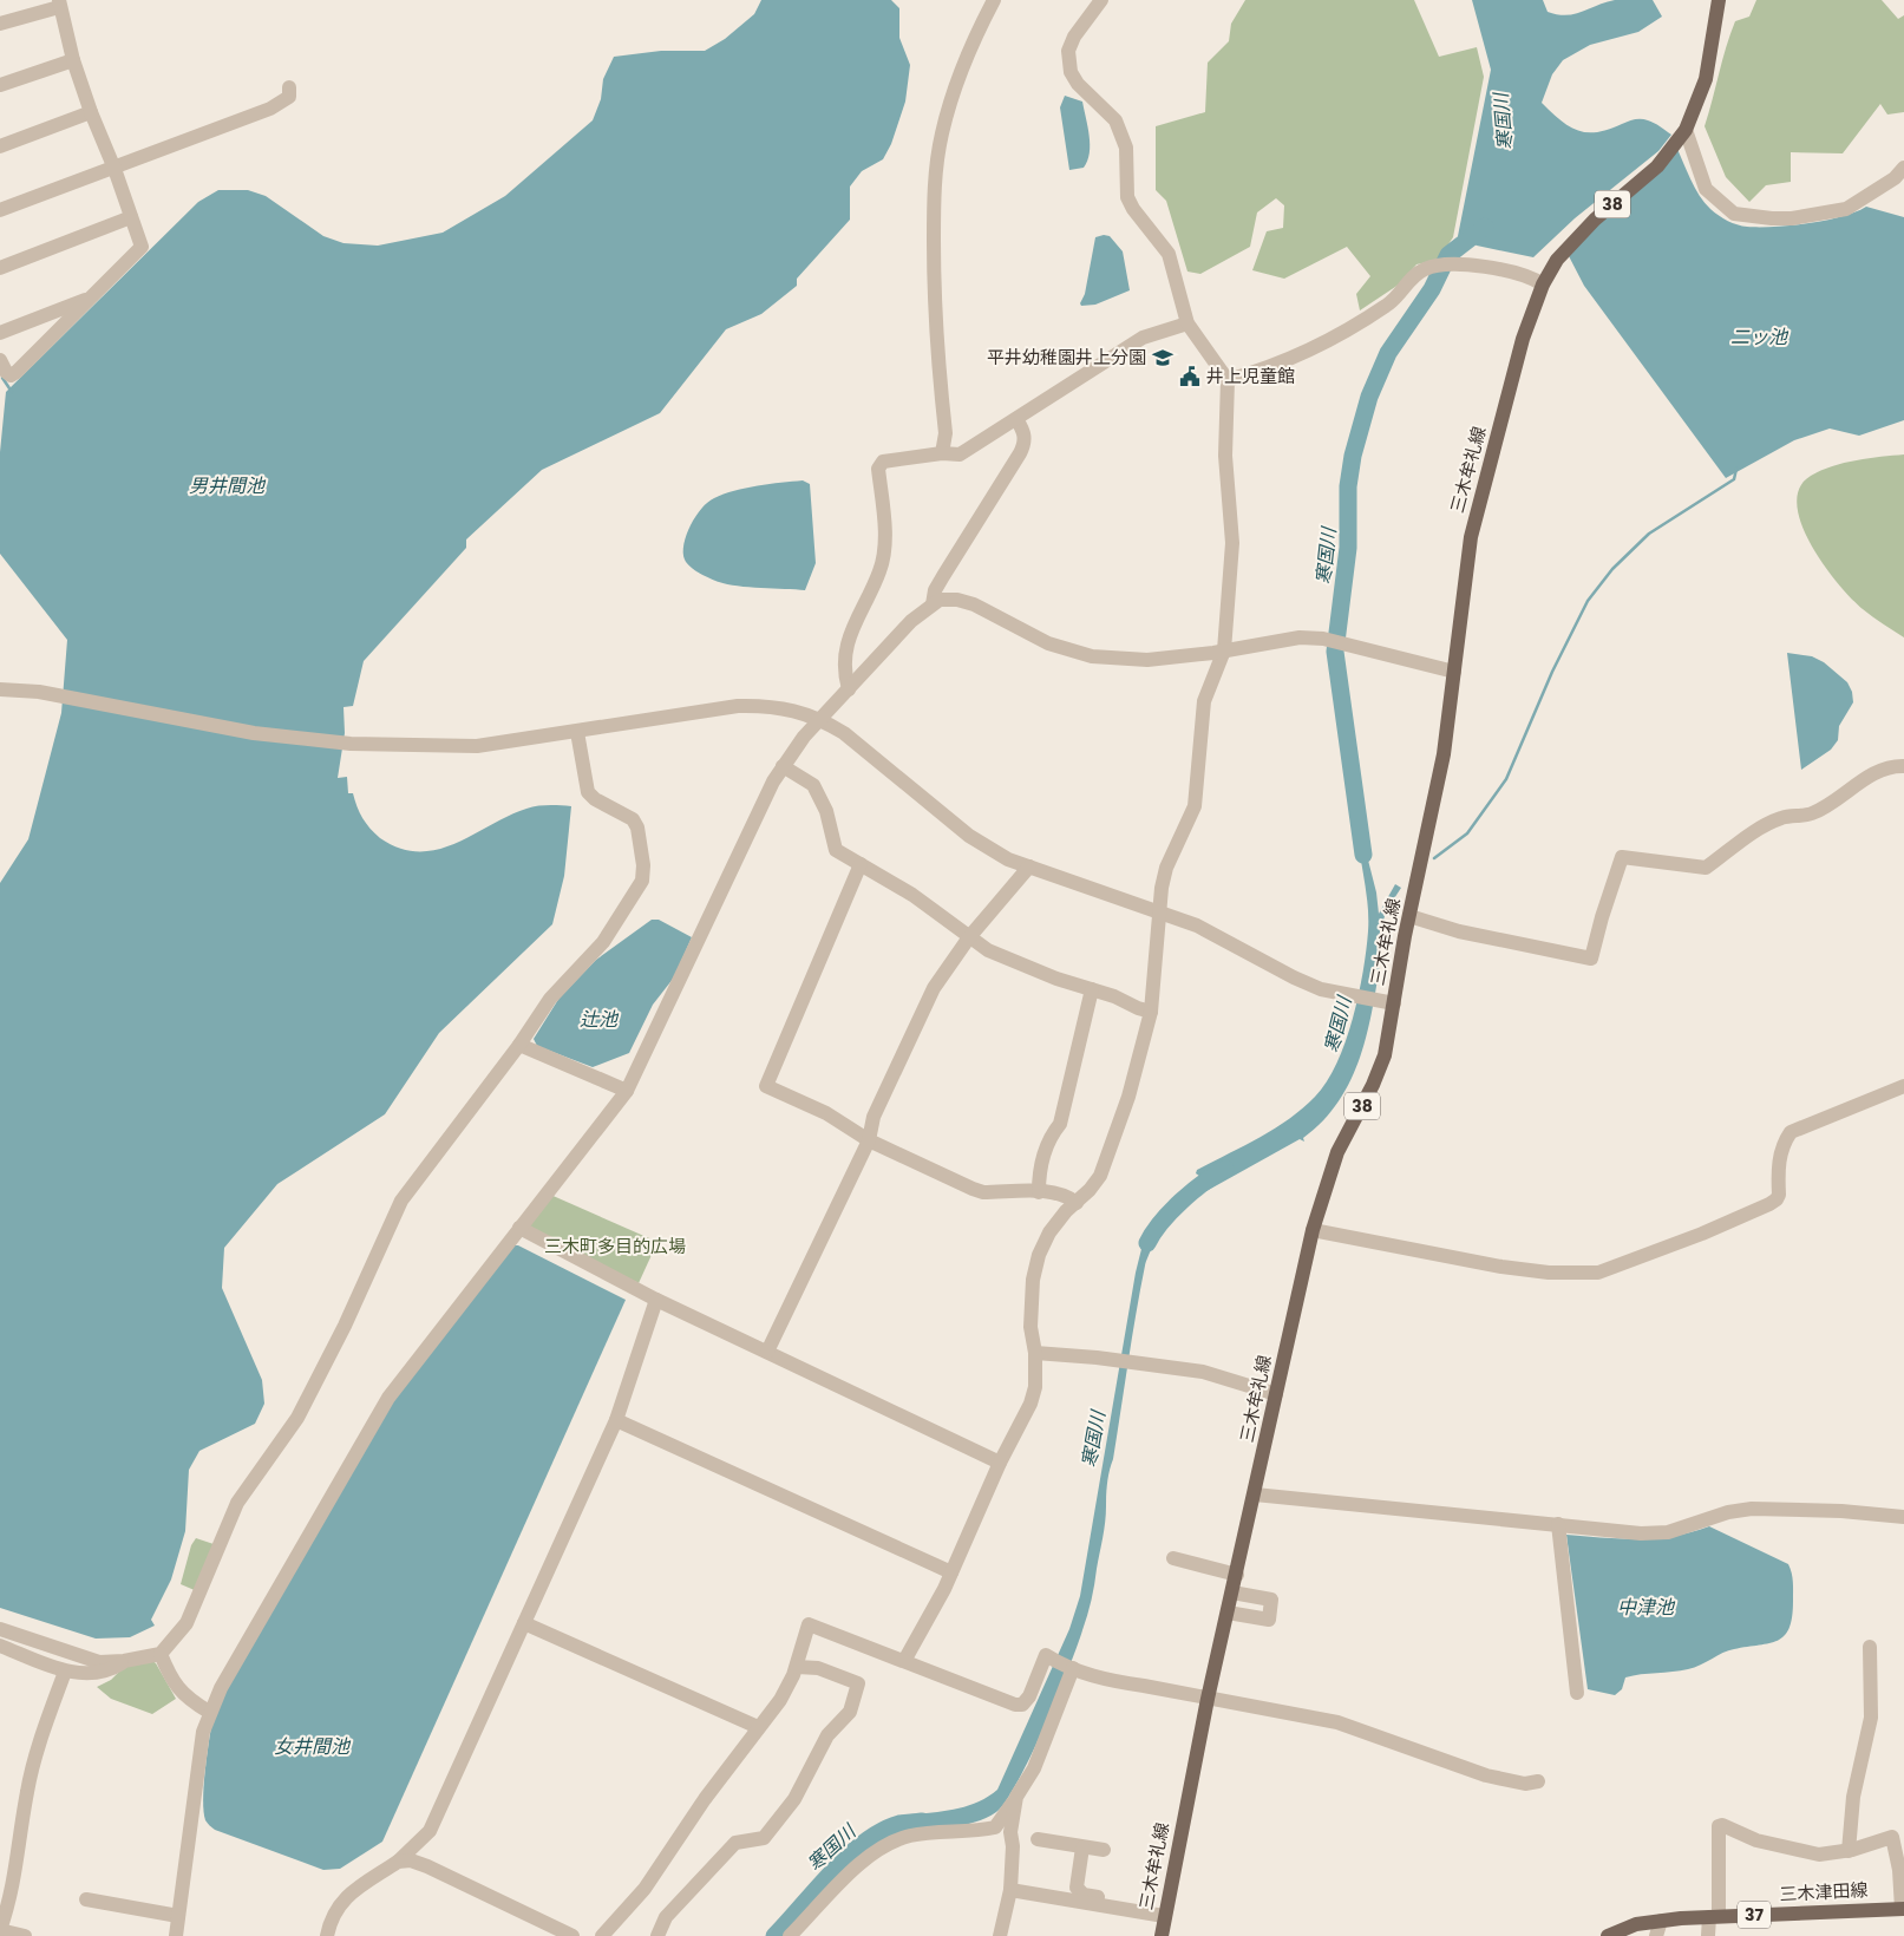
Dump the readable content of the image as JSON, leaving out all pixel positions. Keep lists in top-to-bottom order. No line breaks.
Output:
{"streets":{"main road":["38","三木牟礼線","三木津田線","37"]},"water":["寒国川","二ッ池","男井間池","辻池","中津池","女井間池"],"parks":["三木町多目的広場"],"places":{"school or university":["平井幼稚園井上分園"],"public building":["井上児童館"]}}
